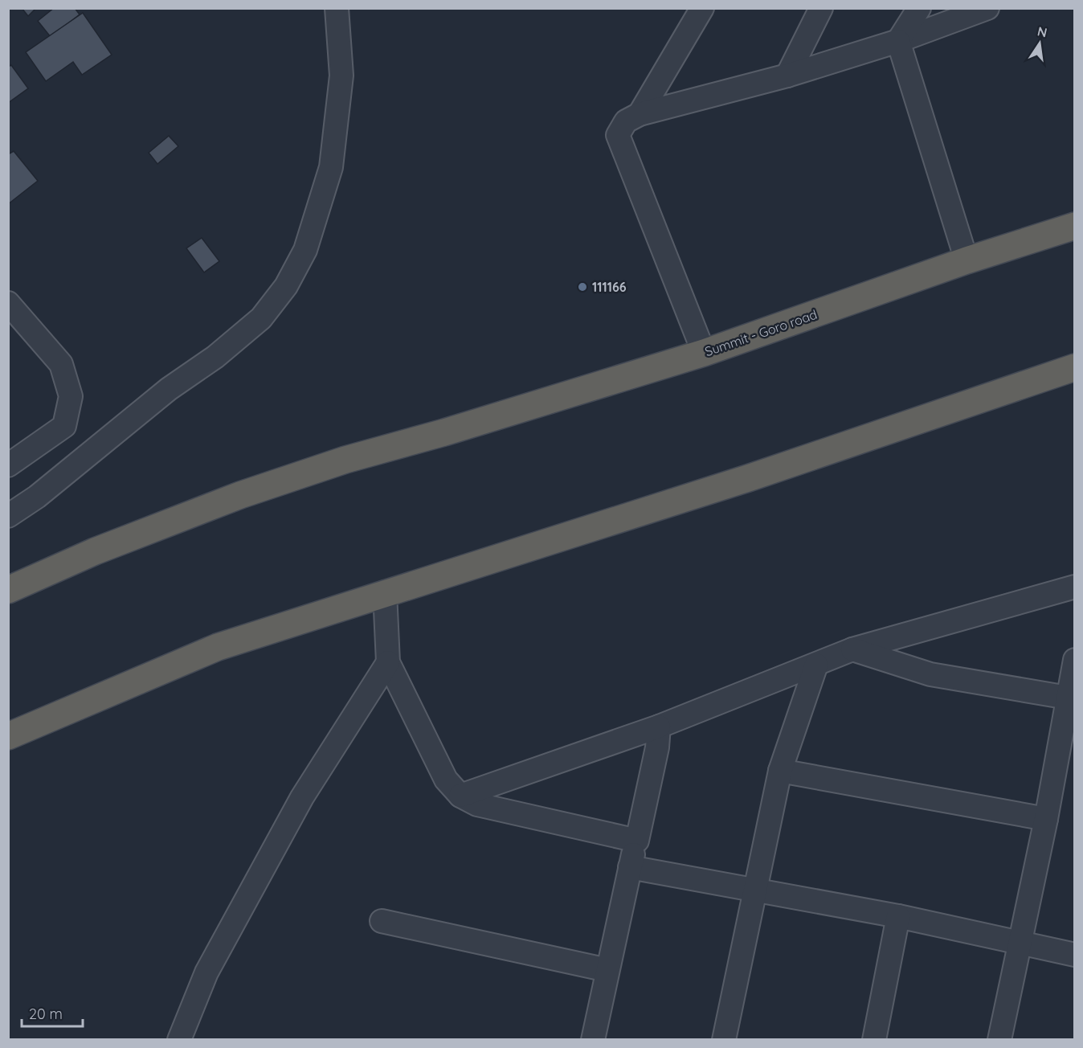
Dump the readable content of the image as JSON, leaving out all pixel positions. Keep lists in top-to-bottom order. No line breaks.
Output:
{"streets":{"highway":["Summit - Goro road"]},"places":["111166"],"scale_bar":"20 m","north":"top"}
